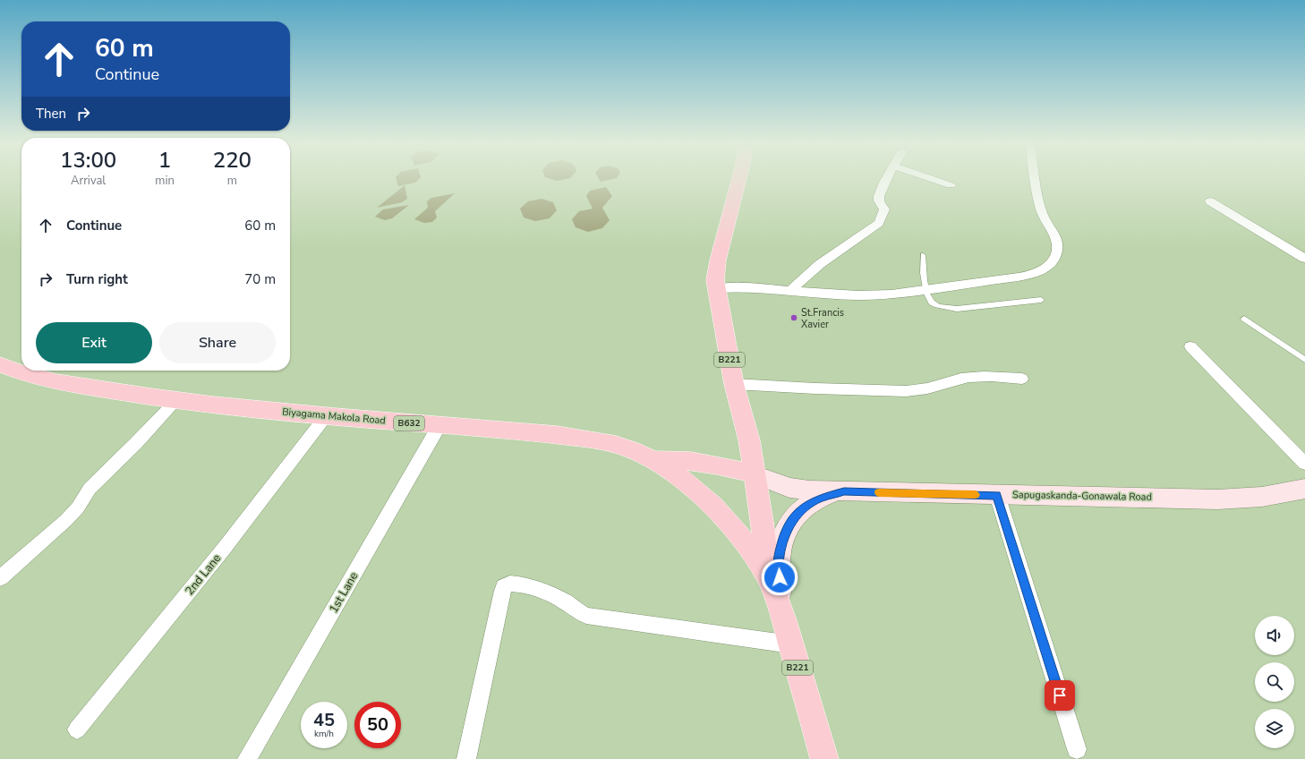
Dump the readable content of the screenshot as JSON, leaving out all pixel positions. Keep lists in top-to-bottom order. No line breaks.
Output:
{"streets":{"main road":["B221","Biyagama Makola Road","B632"],"street":["Sapugaskanda-Gonawala Road","2nd Lane","1st Lane"]},"crossings":[["B221","Biyagama Makola Road"],["B221","Sapugaskanda-Gonawala Road"],["Biyagama Makola Road","2nd Lane"],["Biyagama Makola Road","1st Lane"]],"places":["St.Francis Xavier"],"page":{"turn":["60 m","Continue"],"then":"Then","eta":["13:00","Arrival","1","min","220","m"],"list":[{"name":"Continue","value":"60 m"},{"name":"Turn right","value":"70 m"}],"buttons":["Exit","Share"],"speed":"45 km/h","limit":"50"}}
